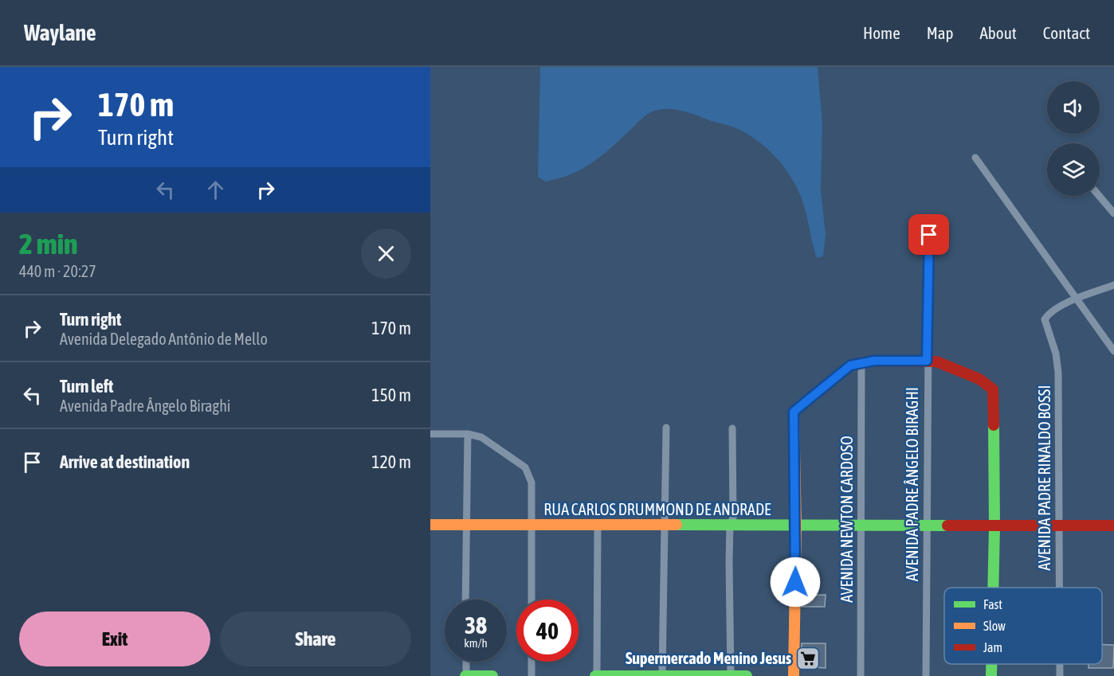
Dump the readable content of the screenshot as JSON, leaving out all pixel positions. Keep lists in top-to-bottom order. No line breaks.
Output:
{"streets":{"street":["AVENIDA PADRE RINALDO BOSSI","AVENIDA PADRE ÂNGELO BIRAGHI","RUA CARLOS DRUMMOND DE ANDRADE","AVENIDA NEWTON CARDOSO"]},"crossings":[["AVENIDA PADRE RINALDO BOSSI","RUA CARLOS DRUMMOND DE ANDRADE"],["AVENIDA PADRE ÂNGELO BIRAGHI","RUA CARLOS DRUMMOND DE ANDRADE"],["RUA CARLOS DRUMMOND DE ANDRADE","AVENIDA NEWTON CARDOSO"]],"places":{"supermarket":["Supermercado Menino Jesus"]},"legend":["Fast","Slow","Jam"],"page":{"header":"Waylane","nav":["Home","Map","About","Contact"],"turn":["170 m","Turn right"],"heading":["2 min","440 m · 20:27"],"list":[{"name":"Turn right","note":"Avenida Delegado Antônio de Mello","value":"170 m"},{"name":"Turn left","note":"Avenida Padre Ângelo Biraghi","value":"150 m"},{"name":"Arrive at destination","value":"120 m"}],"speed":"38 km/h","limit":"40","buttons":["Exit","Share"]}}
